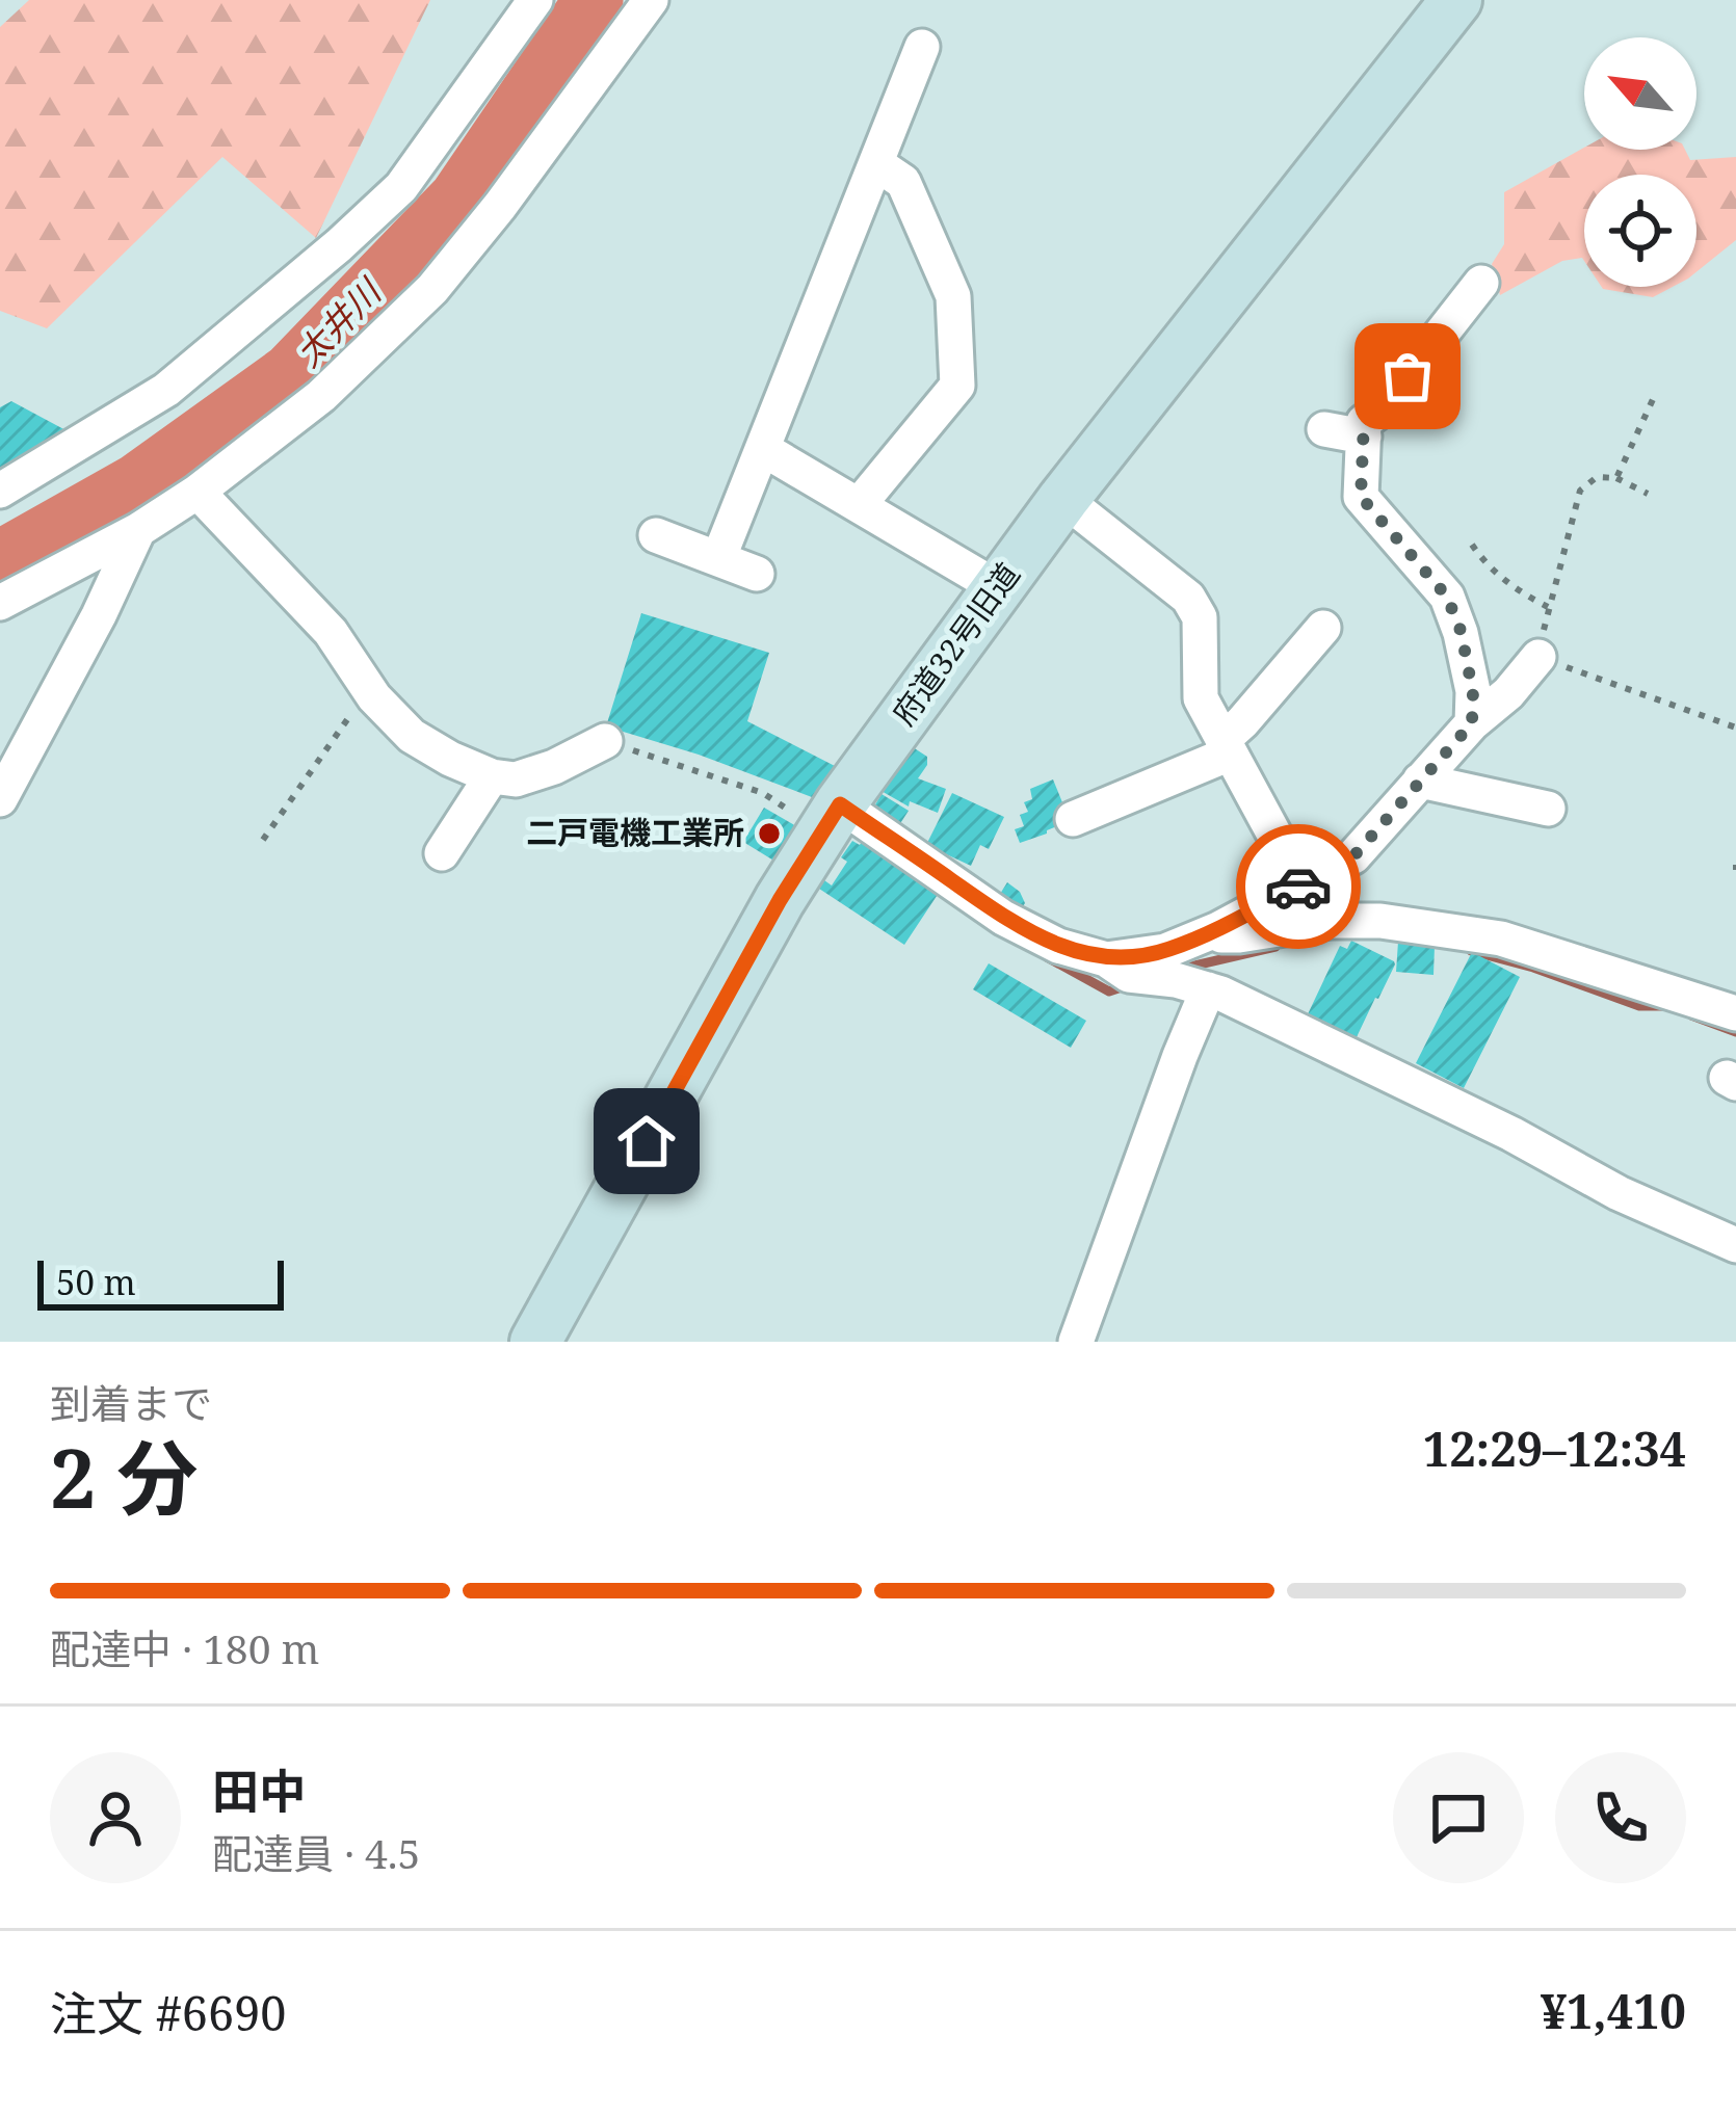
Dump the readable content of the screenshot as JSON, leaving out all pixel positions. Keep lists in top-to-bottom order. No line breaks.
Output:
{"streets":{"street":["府道32号旧道"]},"water":["太井川"],"places":["二戸電機工業所"],"scale_bar":"50 m","north":"top left","page":{"scale":"50 m","heading":["2 分","到着まで","12:29–12:34"],"panel":["田中","配達員 · 4.5","注文 #6690","¥1,410"],"bar":"配達中 · 180 m"}}
